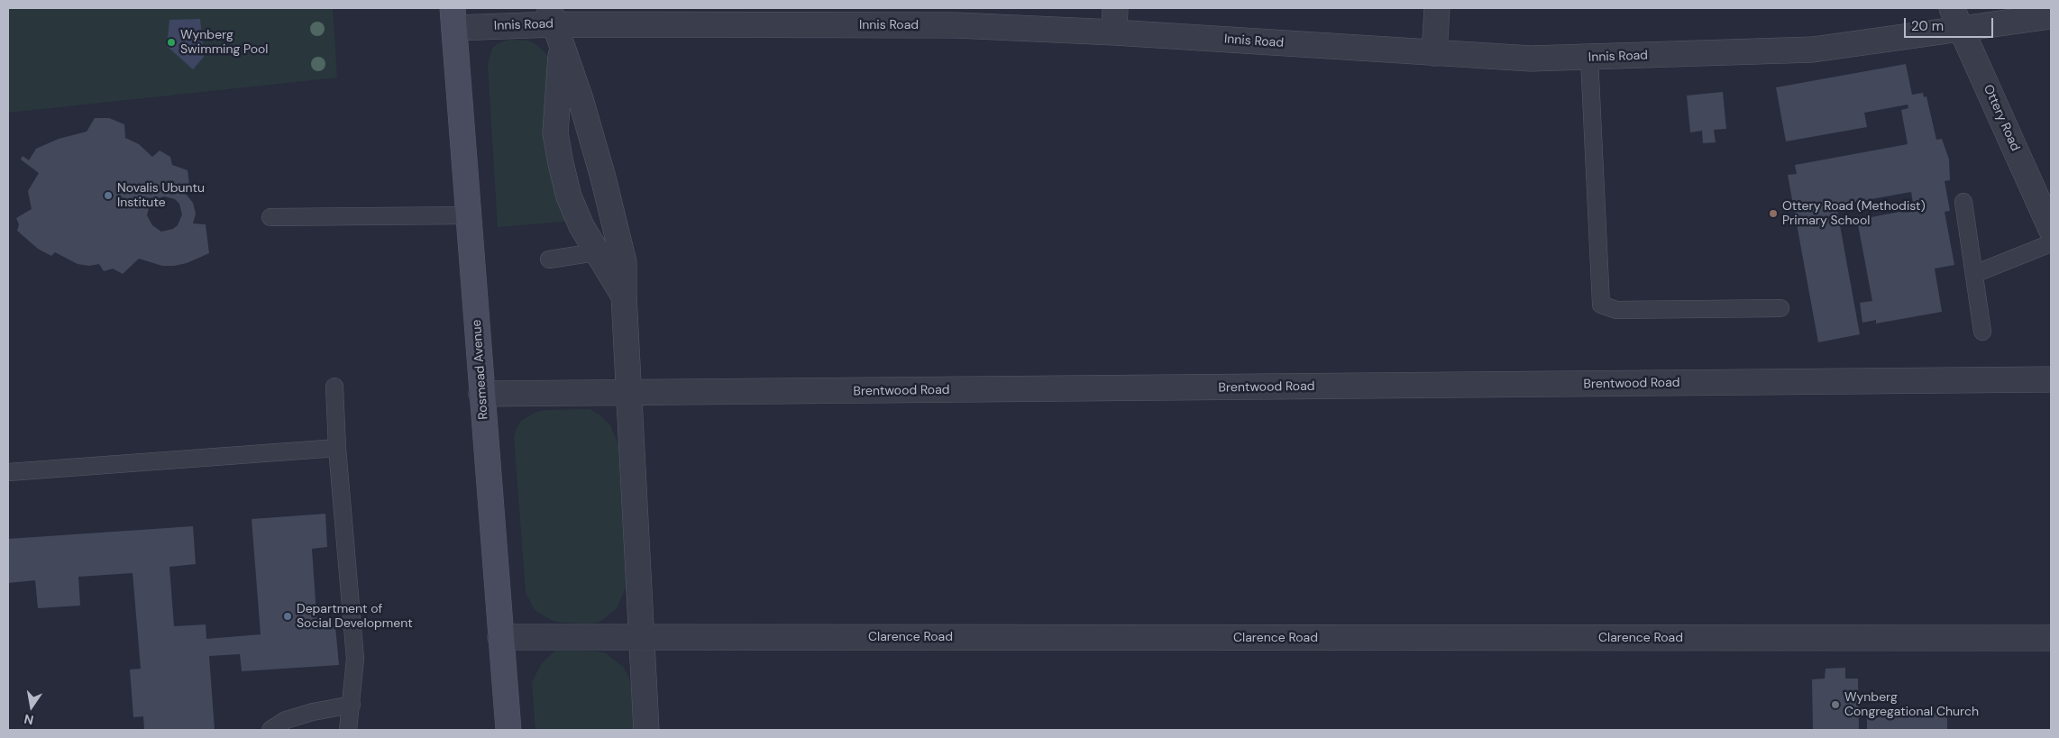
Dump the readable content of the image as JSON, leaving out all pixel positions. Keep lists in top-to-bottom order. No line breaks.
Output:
{"streets":{"main road":["Rosmead Avenue"],"street":["Innis Road","Ottery Road","Brentwood Road","Clarence Road"]},"crossings":[["Innis Road","Ottery Road"],["Innis Road","Rosmead Avenue"],["Rosmead Avenue","Brentwood Road"],["Rosmead Avenue","Clarence Road"]],"places":["Wynberg Swimming Pool","Novalis Ubuntu Institute","Ottery Road (Methodist) Primary School","Department of Social Development","Wynberg Congregational Church"],"scale_bar":"20 m","north":"bottom"}
